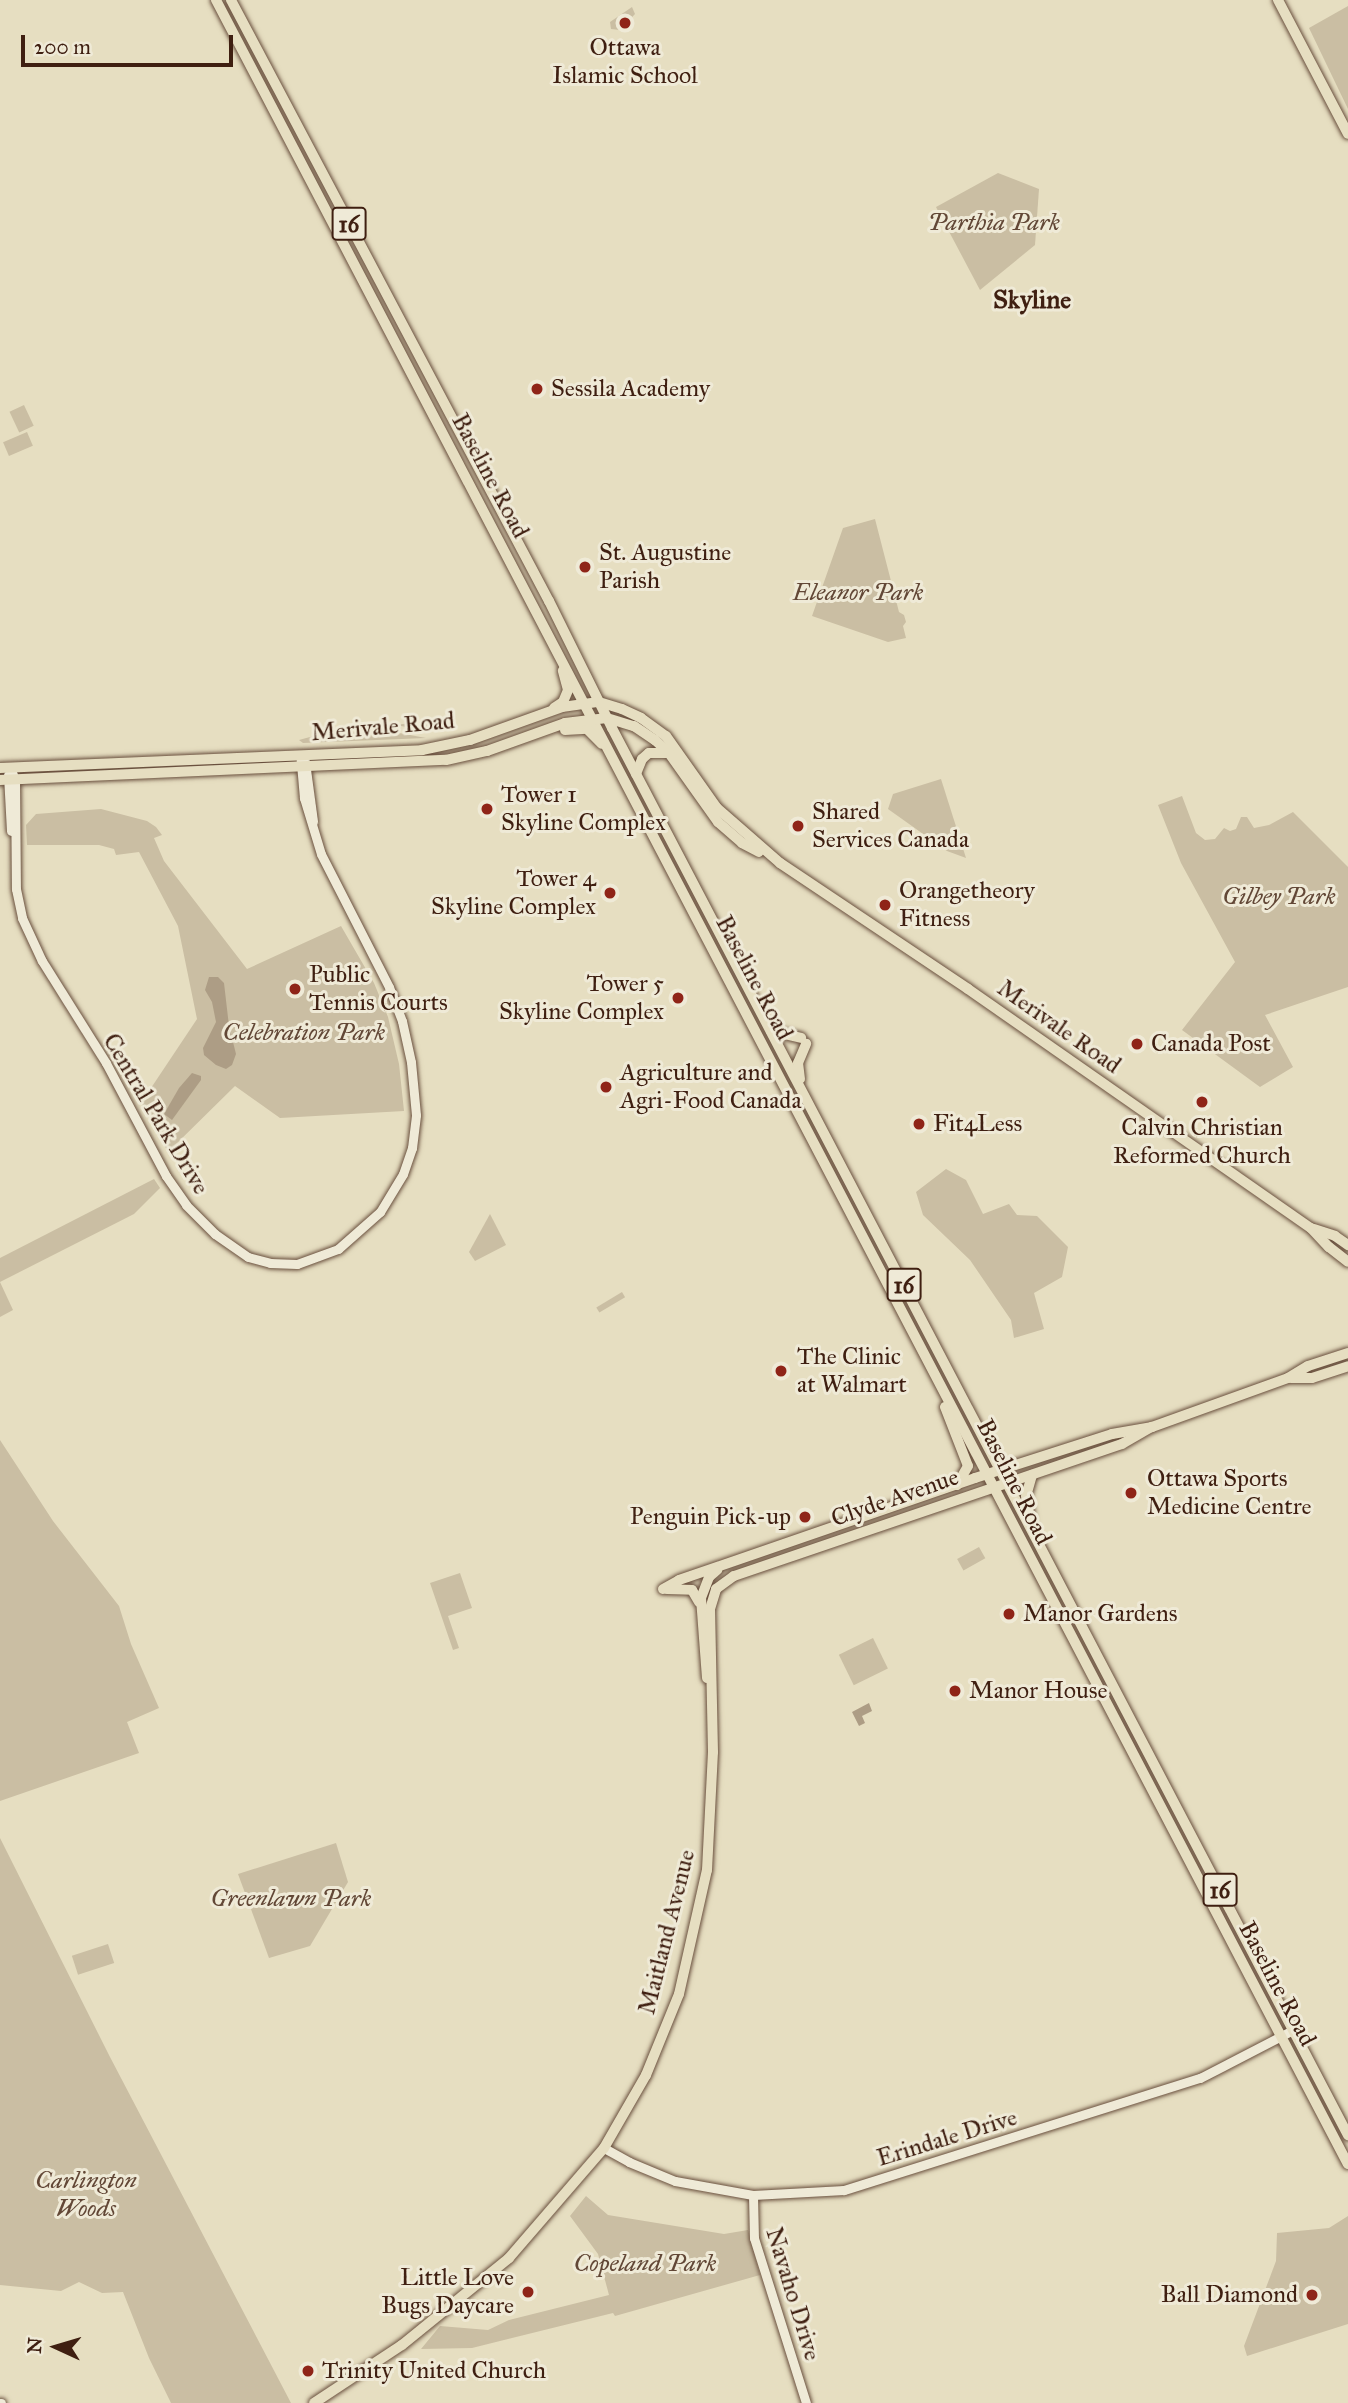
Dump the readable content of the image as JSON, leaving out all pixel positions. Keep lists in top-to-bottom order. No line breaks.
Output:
{"streets":{"main road":["16","Baseline Road","Merivale Road","Clyde Avenue","Maitland Avenue"],"street":["Central Park Drive","Erindale Drive","Navaho Drive"]},"crossings":[["Baseline Road","Merivale Road"],["Baseline Road","Clyde Avenue"],["Baseline Road","Erindale Drive"],["Merivale Road","Central Park Drive"],["Clyde Avenue","Maitland Avenue"],["Maitland Avenue","Erindale Drive"],["Erindale Drive","Navaho Drive"]],"districts":["Skyline"],"parks":["Parthia Park","Eleanor Park","Gilbey Park","Celebration Park","Greenlawn Park","Carlington Woods","Copeland Park"],"places":["Ottawa Islamic School","Sessila Academy","St. Augustine Parish","Tower 1 Skyline Complex","Shared Services Canada","Tower 4 Skyline Complex","Orangetheory Fitness","Public Tennis Courts","Tower 5 Skyline Complex","Canada Post","Agriculture and Agri-Food Canada","Calvin Christian Reformed Church","Fit4Less","The Clinic at Walmart","Ottawa Sports Medicine Centre","Penguin Pick-up","Manor Gardens","Manor House","Little Love Bugs Daycare","Ball Diamond","Trinity United Church"],"scale_bar":"200 m","north":"left"}
